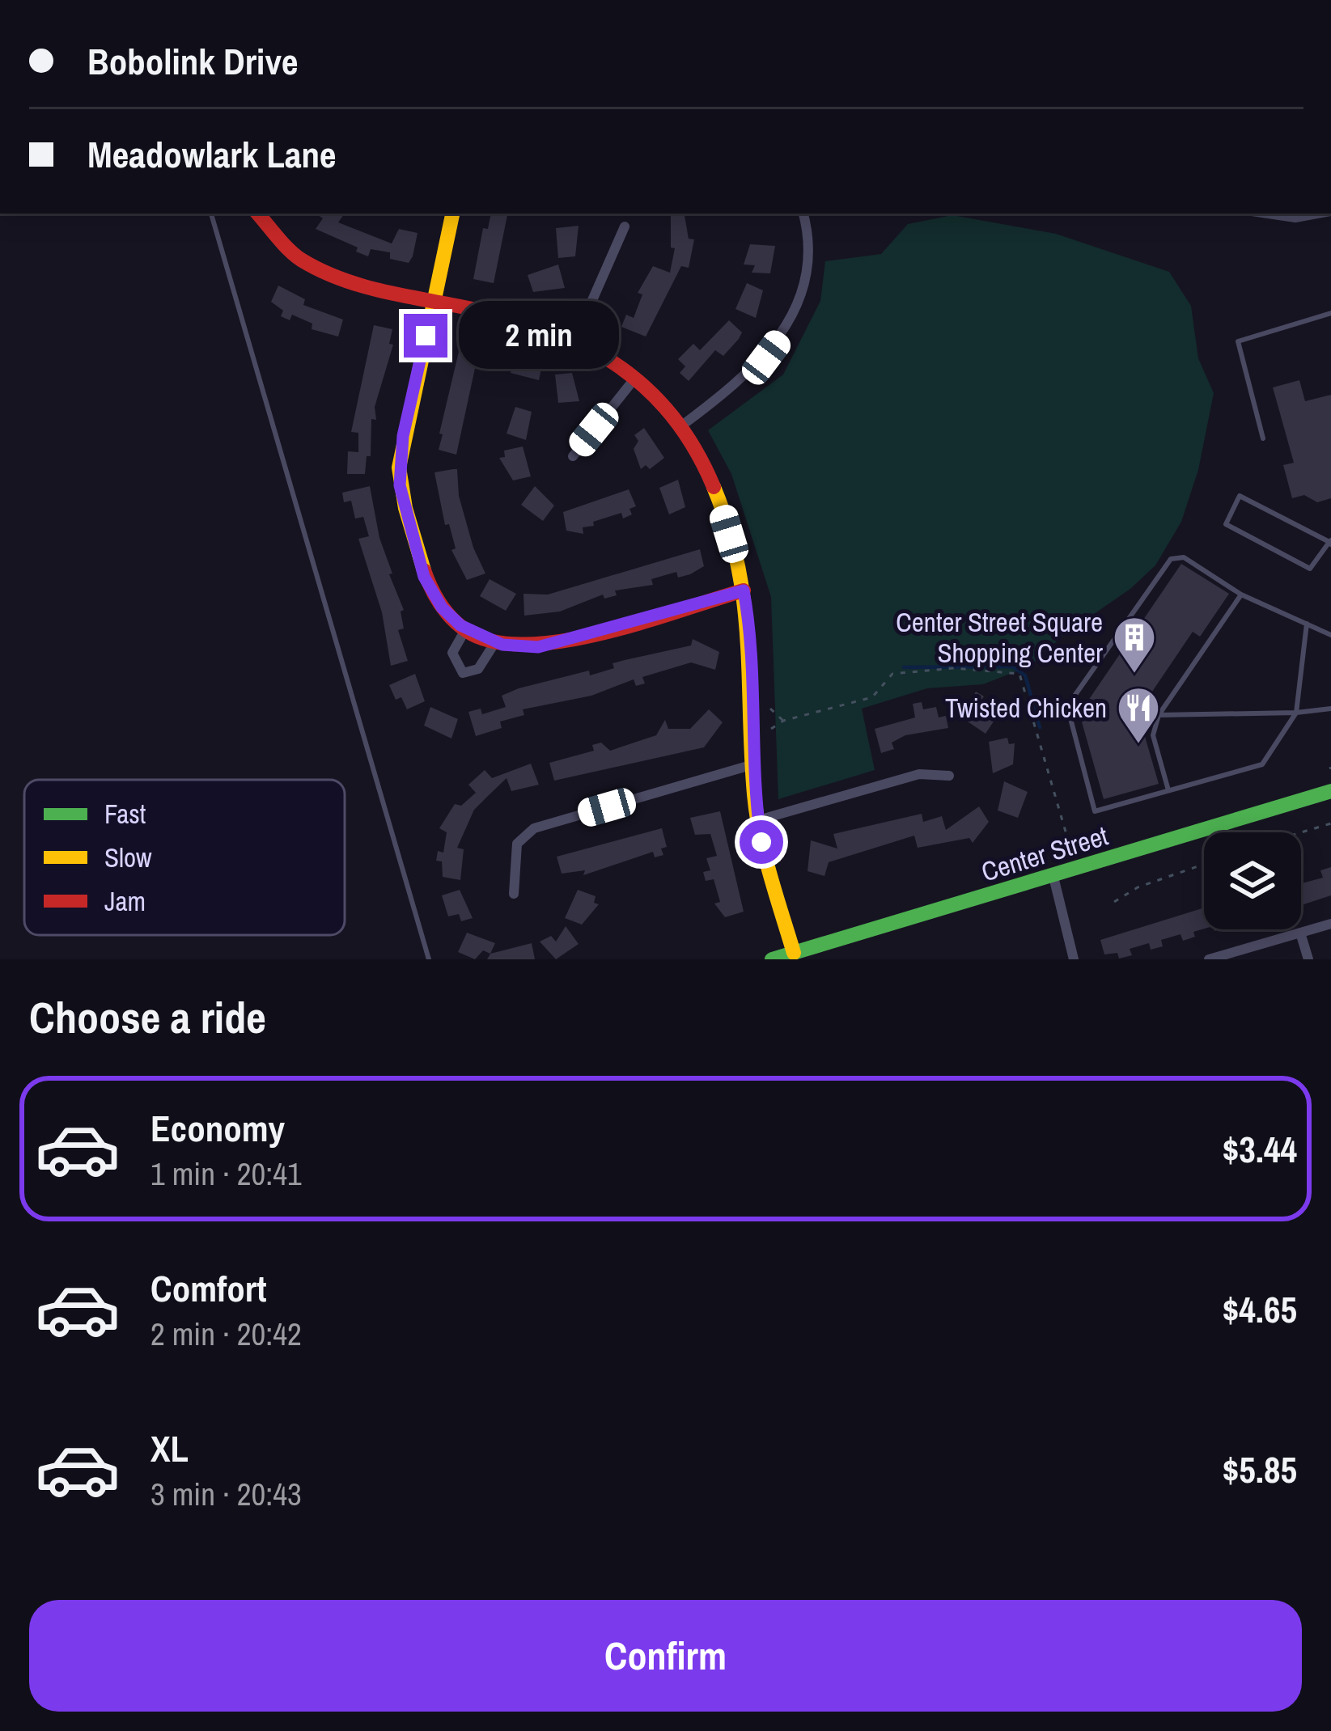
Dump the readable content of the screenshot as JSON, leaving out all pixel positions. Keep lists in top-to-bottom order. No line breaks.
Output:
{"streets":{"street":["Center Street"]},"places":{"building":["Center Street Square Shopping Center"],"restaurant":["Twisted Chicken"]},"legend":["Fast","Slow","Jam"],"page":{"banner":["Bobolink Drive","Meadowlark Lane"],"bubble":"2 min","heading":"Choose a ride","list":[{"name":"Economy","note":"1 min · 20:41","value":"$3.44"},{"name":"Comfort","note":"2 min · 20:42","value":"$4.65"},{"name":"XL","note":"3 min · 20:43","value":"$5.85"}],"buttons":"Confirm"}}
